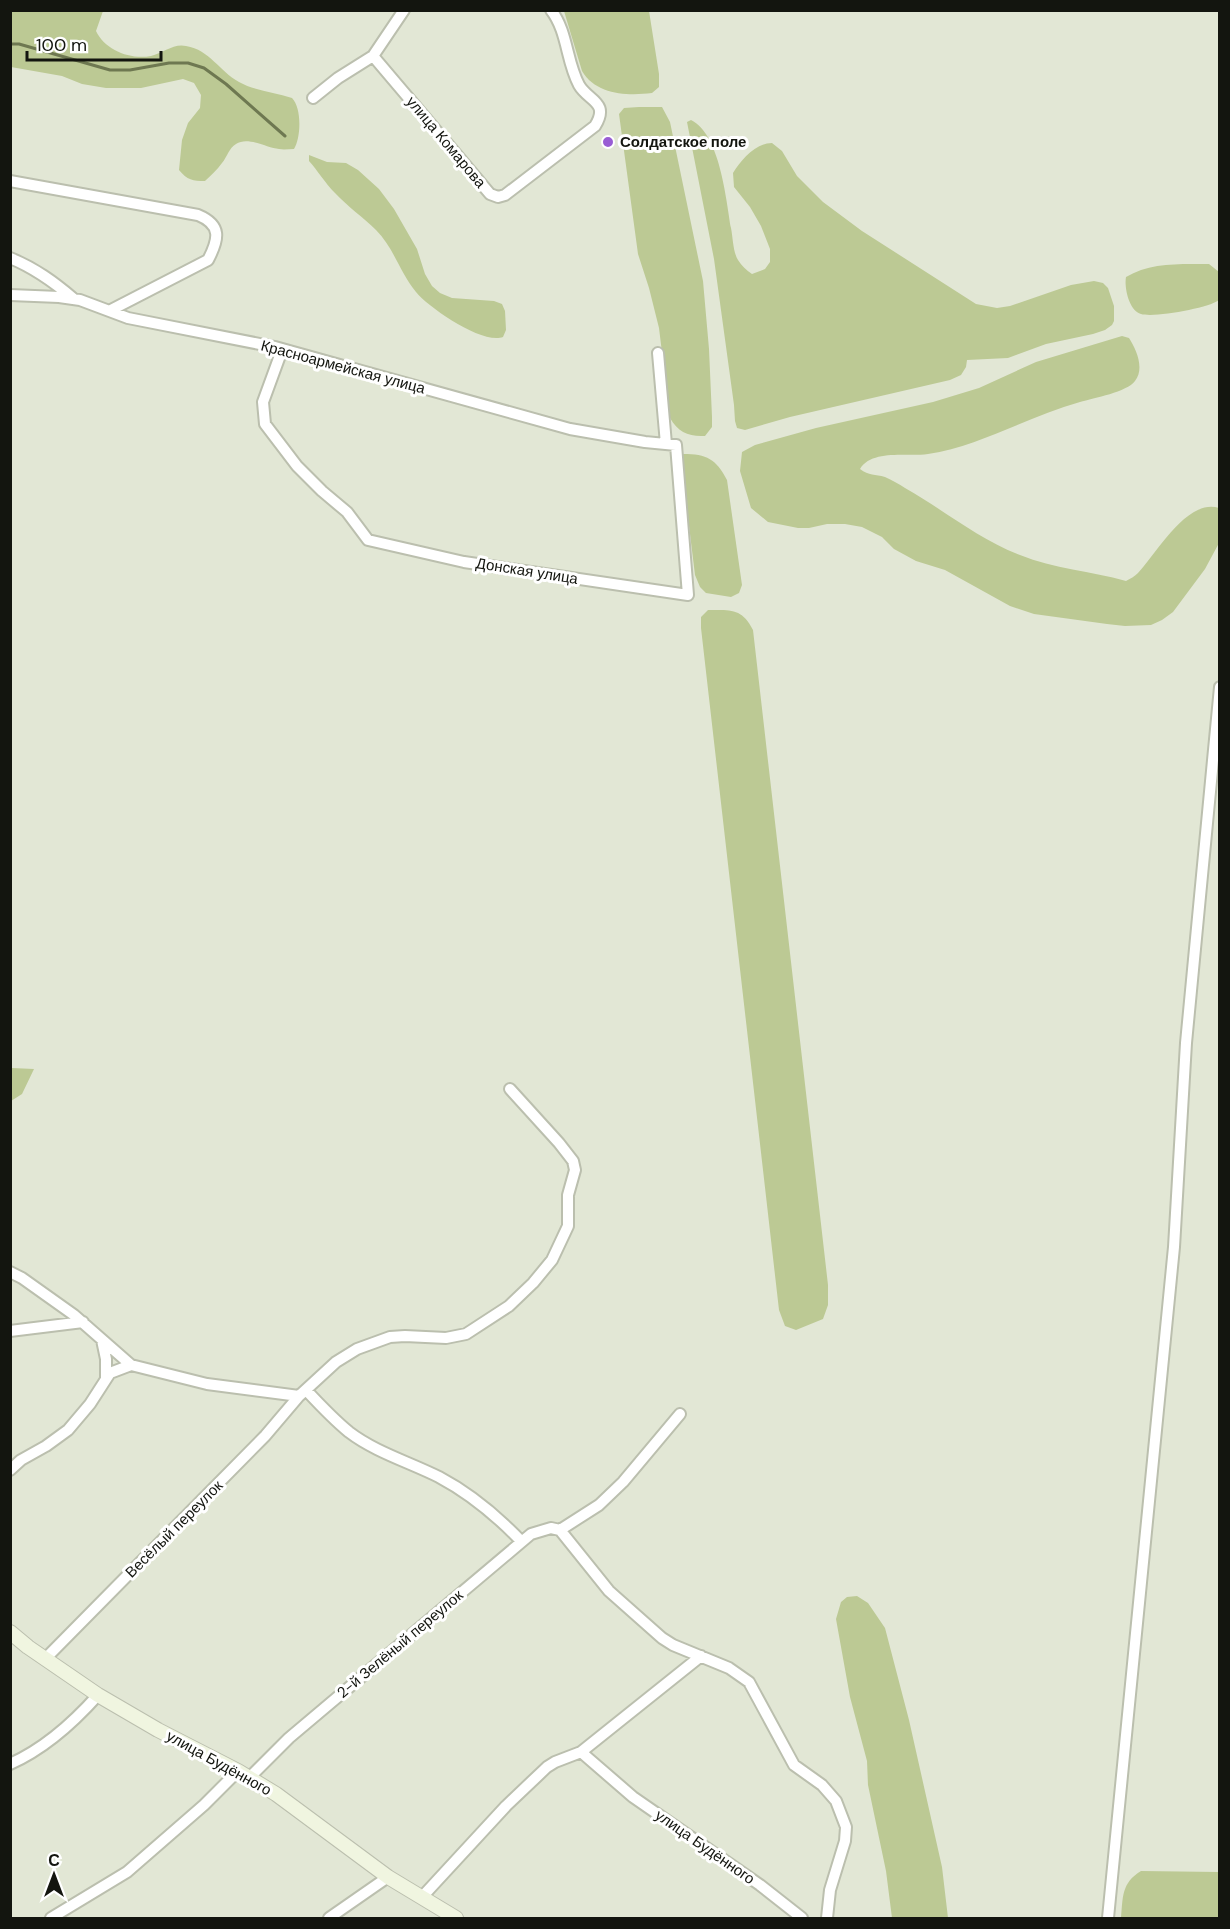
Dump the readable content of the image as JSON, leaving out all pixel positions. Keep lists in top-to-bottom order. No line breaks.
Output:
{"streets":{"main road":["улица Будённого"],"street":["улица Комарова","Красноармейская улица","Донская улица","Весёлый переулок","2-й Зелёный переулок"]},"crossings":[["Красноармейская улица","Донская улица"],["Весёлый переулок","улица Будённого"],["2-й Зелёный переулок","улица Будённого"]],"places":["Солдатское поле"],"scale_bar":"100 m","north":"top"}
